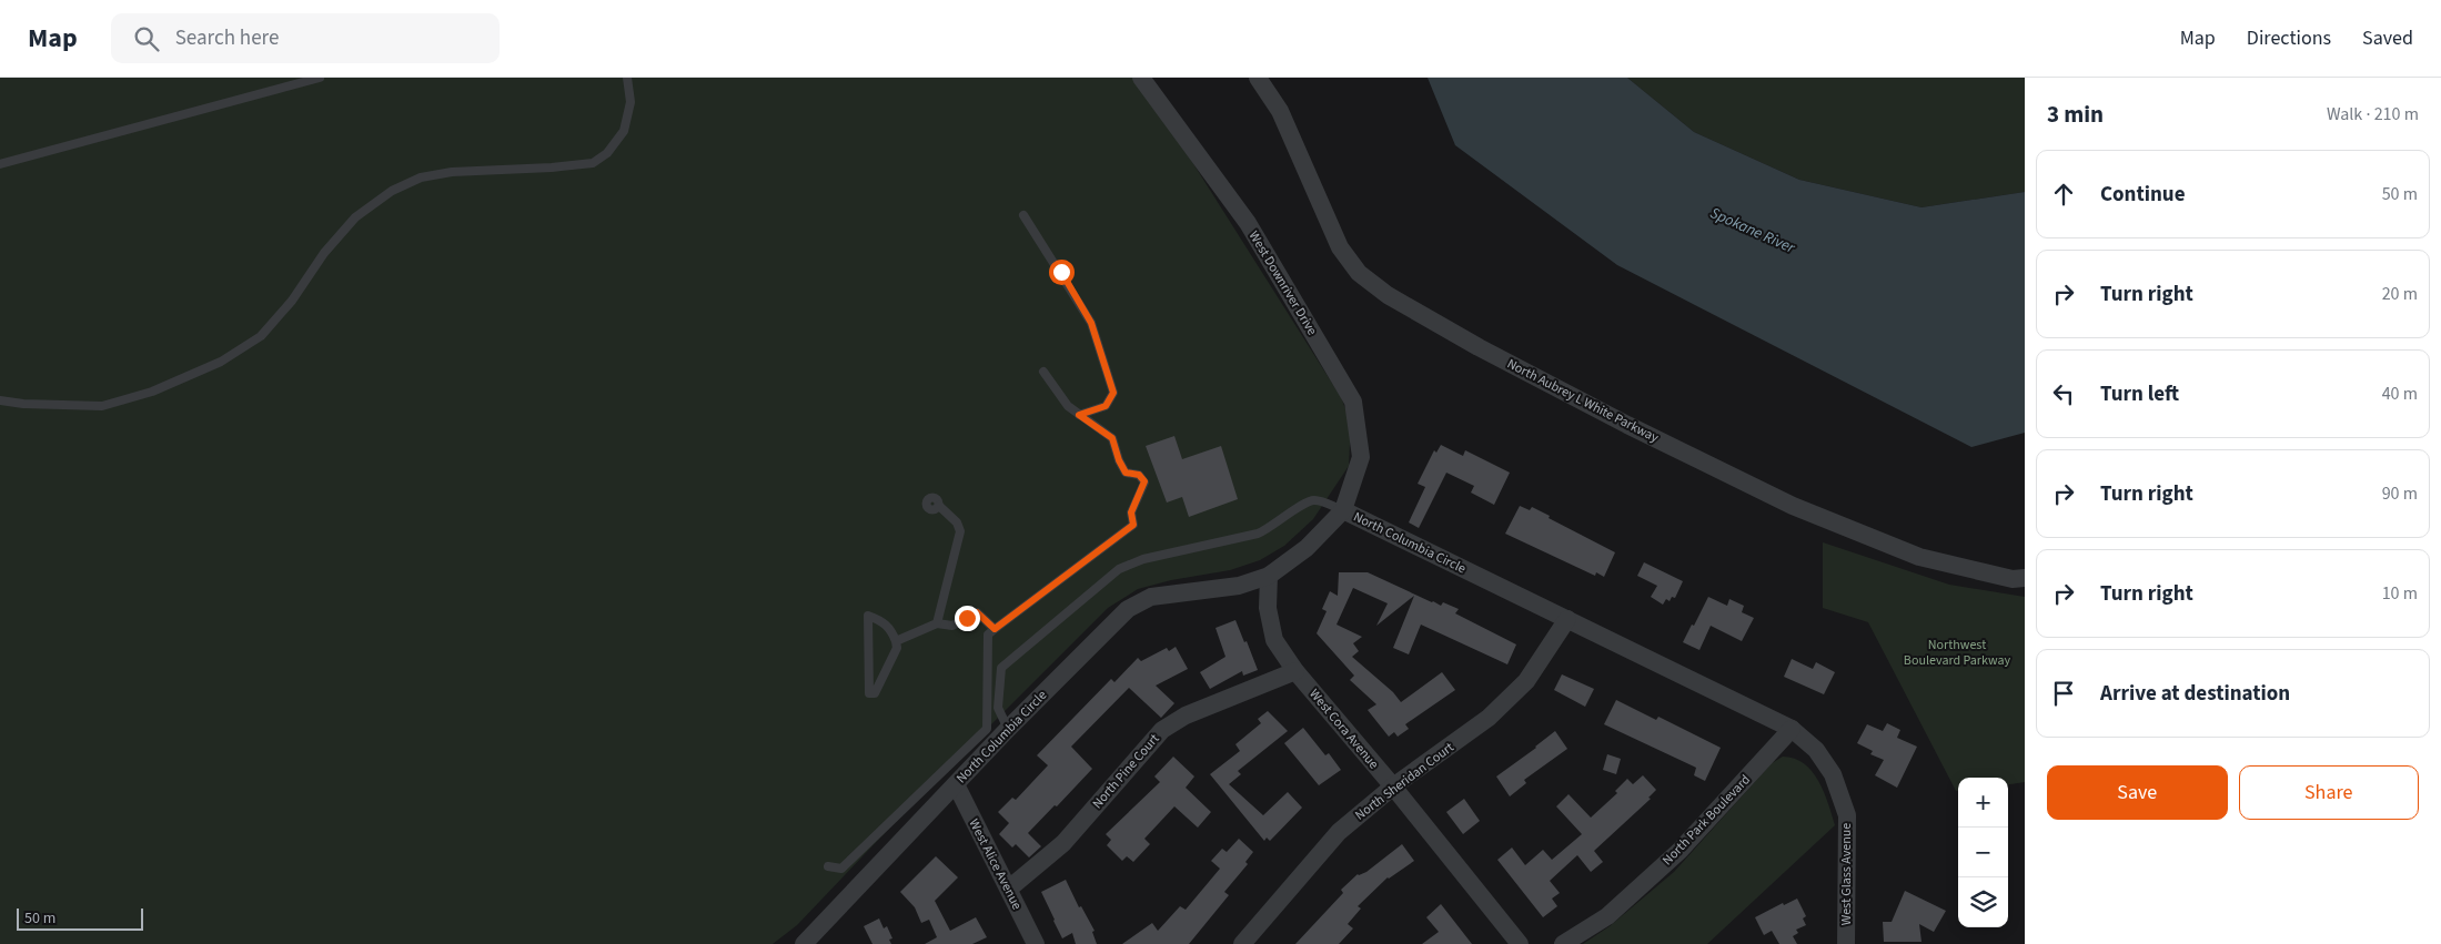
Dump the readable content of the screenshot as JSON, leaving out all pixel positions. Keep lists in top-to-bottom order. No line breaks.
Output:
{"streets":{"street":["West Downriver Drive","North Aubrey L White Parkway","North Columbia Circle","West Cora Avenue","North Pine Court","North Sheridan Court","North Park Boulevard","West Alice Avenue","West Glass Avenue"]},"crossings":[["West Downriver Drive","North Columbia Circle"],["North Columbia Circle","West Cora Avenue"],["North Columbia Circle","North Sheridan Court"],["North Columbia Circle","North Park Boulevard"],["North Columbia Circle","West Alice Avenue"],["North Columbia Circle","West Glass Avenue"],["West Cora Avenue","North Pine Court"],["West Cora Avenue","North Sheridan Court"],["North Pine Court","West Alice Avenue"]],"water":["Spokane River"],"parks":["Northwest Boulevard Parkway"],"scale_bar":"50 m","page":{"header":"Map","search":"Search here","nav":["Map","Directions","Saved"],"heading":["3 min","Walk · 210 m"],"list":[["Continue","50 m"],["Turn right","20 m"],["Turn left","40 m"],["Turn right","90 m"],["Turn right","10 m"],"Arrive at destination"],"buttons":["Save","Share"],"map_buttons":["+","−"],"scale":"50 m"}}
